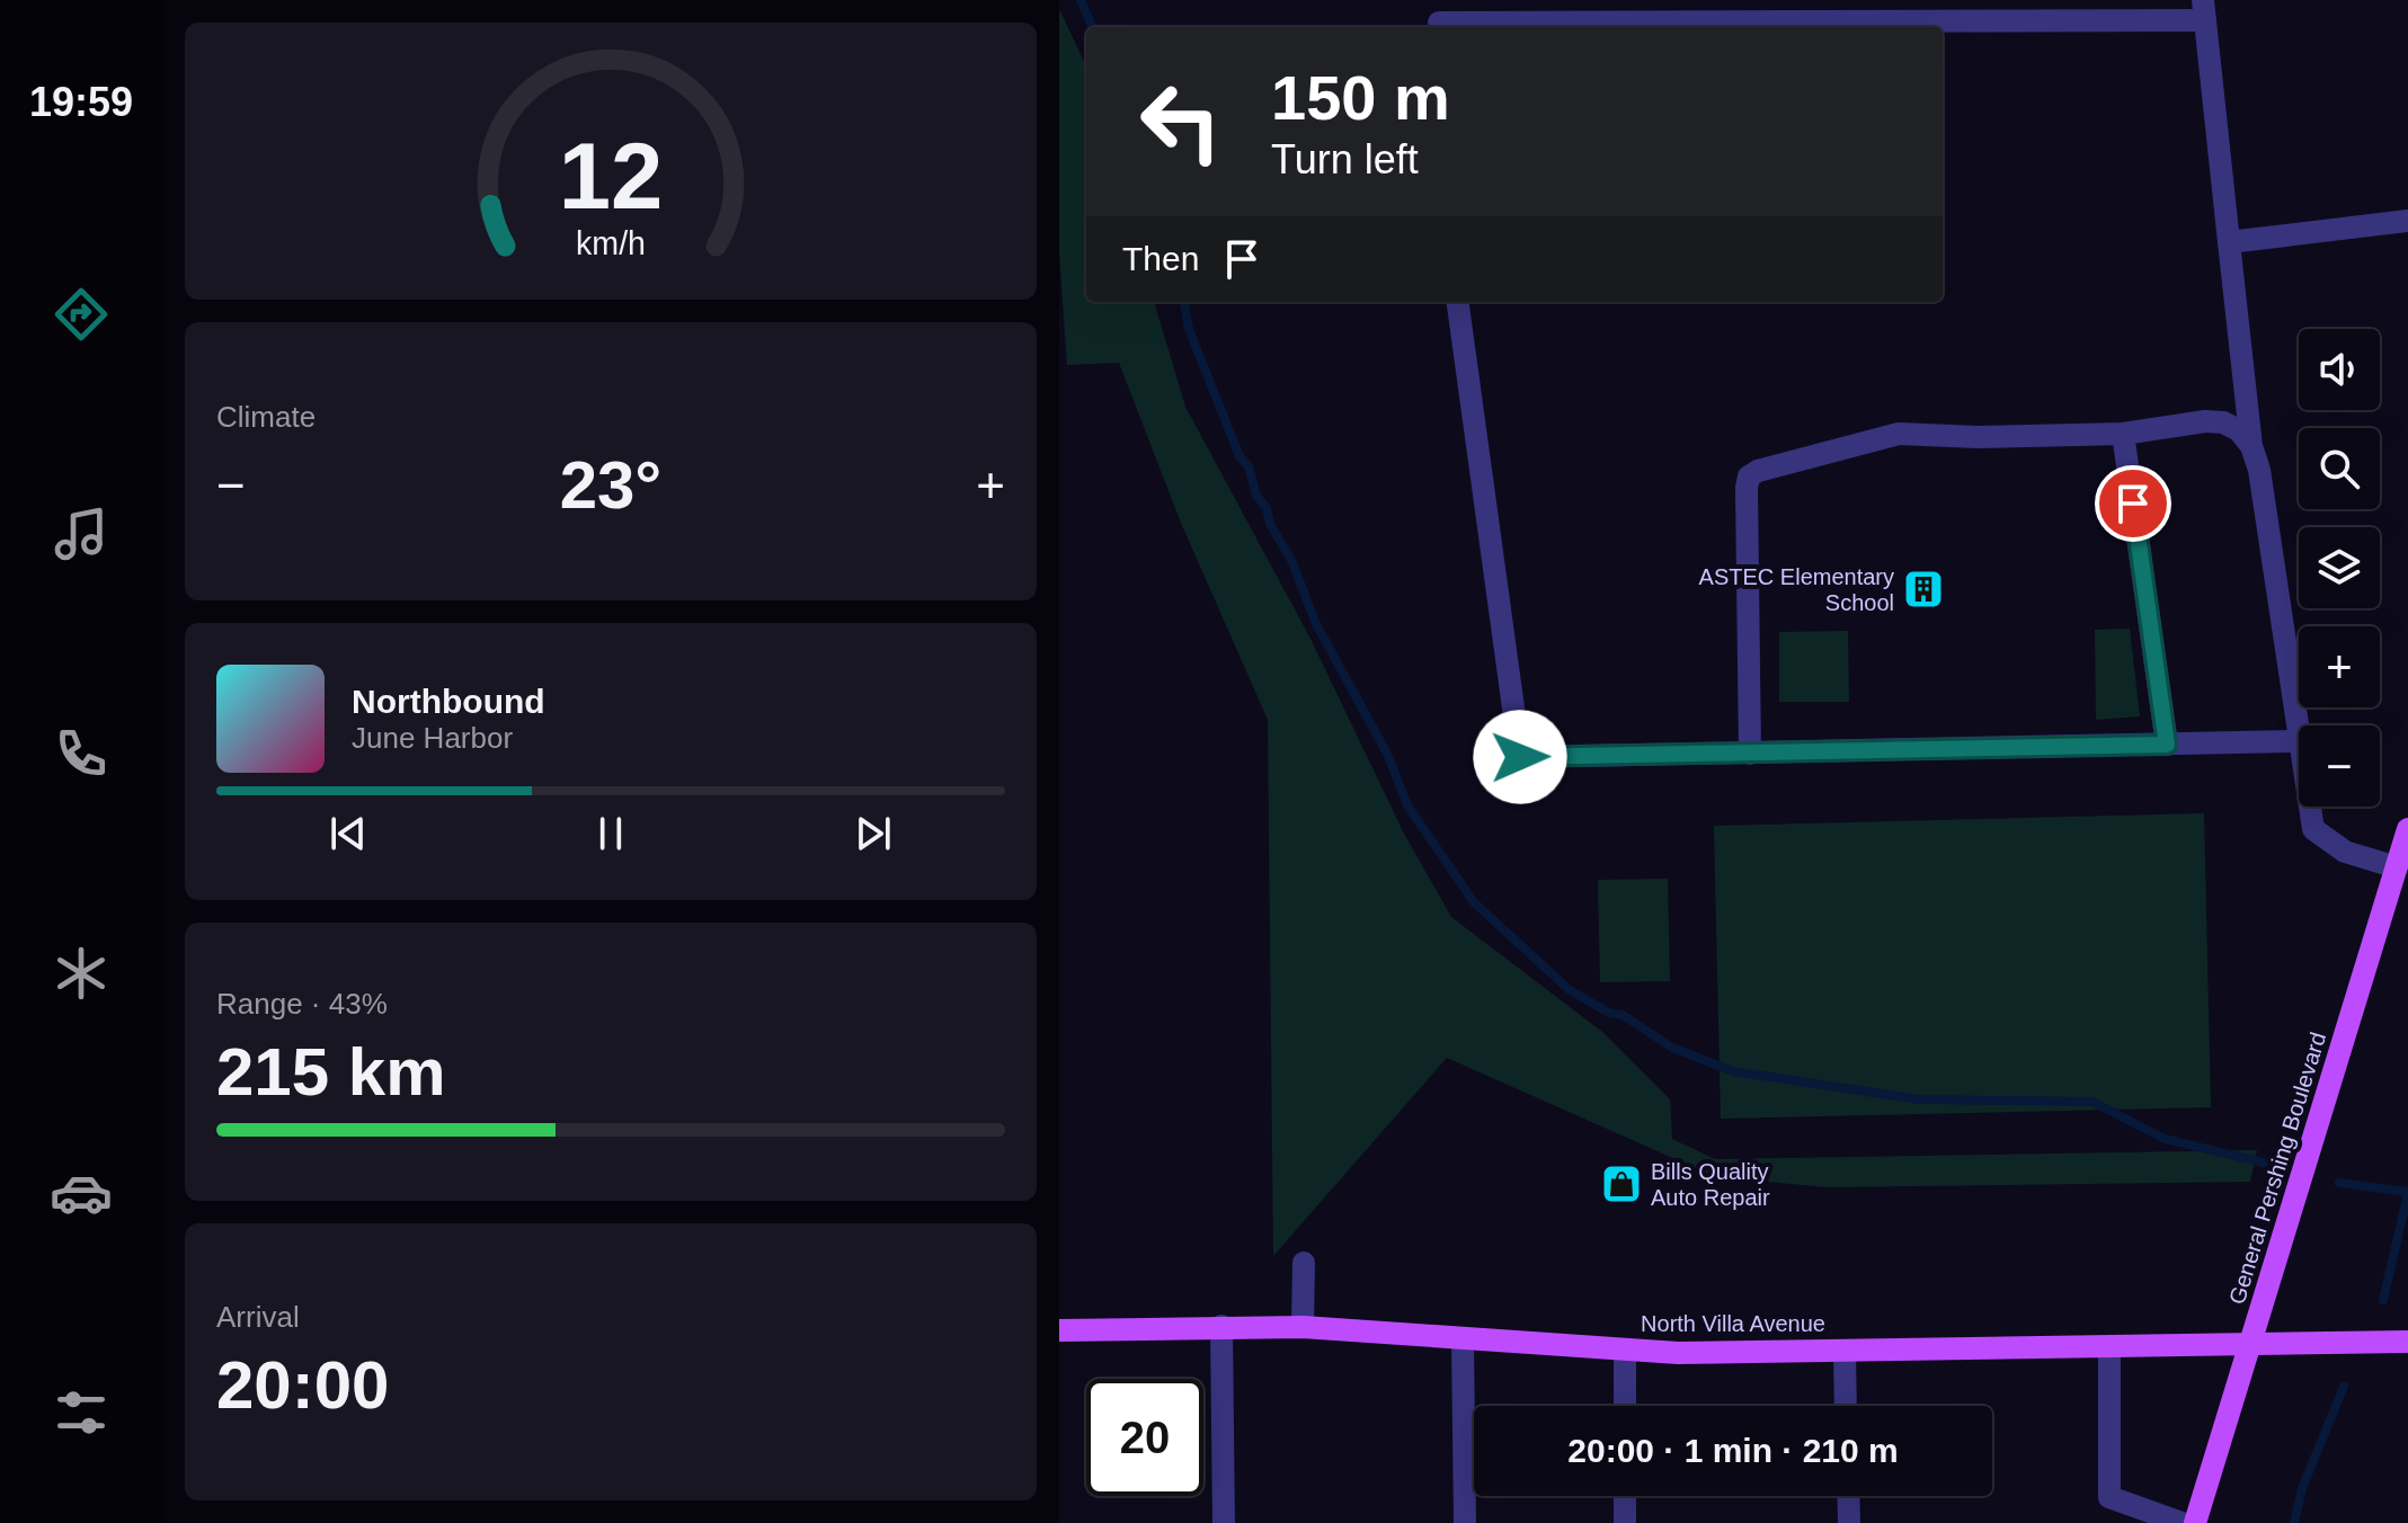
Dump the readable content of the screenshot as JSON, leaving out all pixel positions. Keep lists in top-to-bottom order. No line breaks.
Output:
{"streets":{"main road":["General Pershing Boulevard","North Villa Avenue"]},"crossings":[["General Pershing Boulevard","North Villa Avenue"]],"places":{"building":["ASTEC Elementary School"],"shop":["Bills Quality Auto Repair"]},"page":{"tabs":"19:59","turn":["150 m","Turn left"],"then":"Then","tile":["Climate",["Range · 43%","215 km"],["Arrival","20:00"]],"map_buttons":["+","−"],"heat":["−","23°","+"],"song":["Northbound","June Harbor"],"limit":"20","trip":"20:00 · 1 min · 210 m","gauge":["12","km/h"]}}
